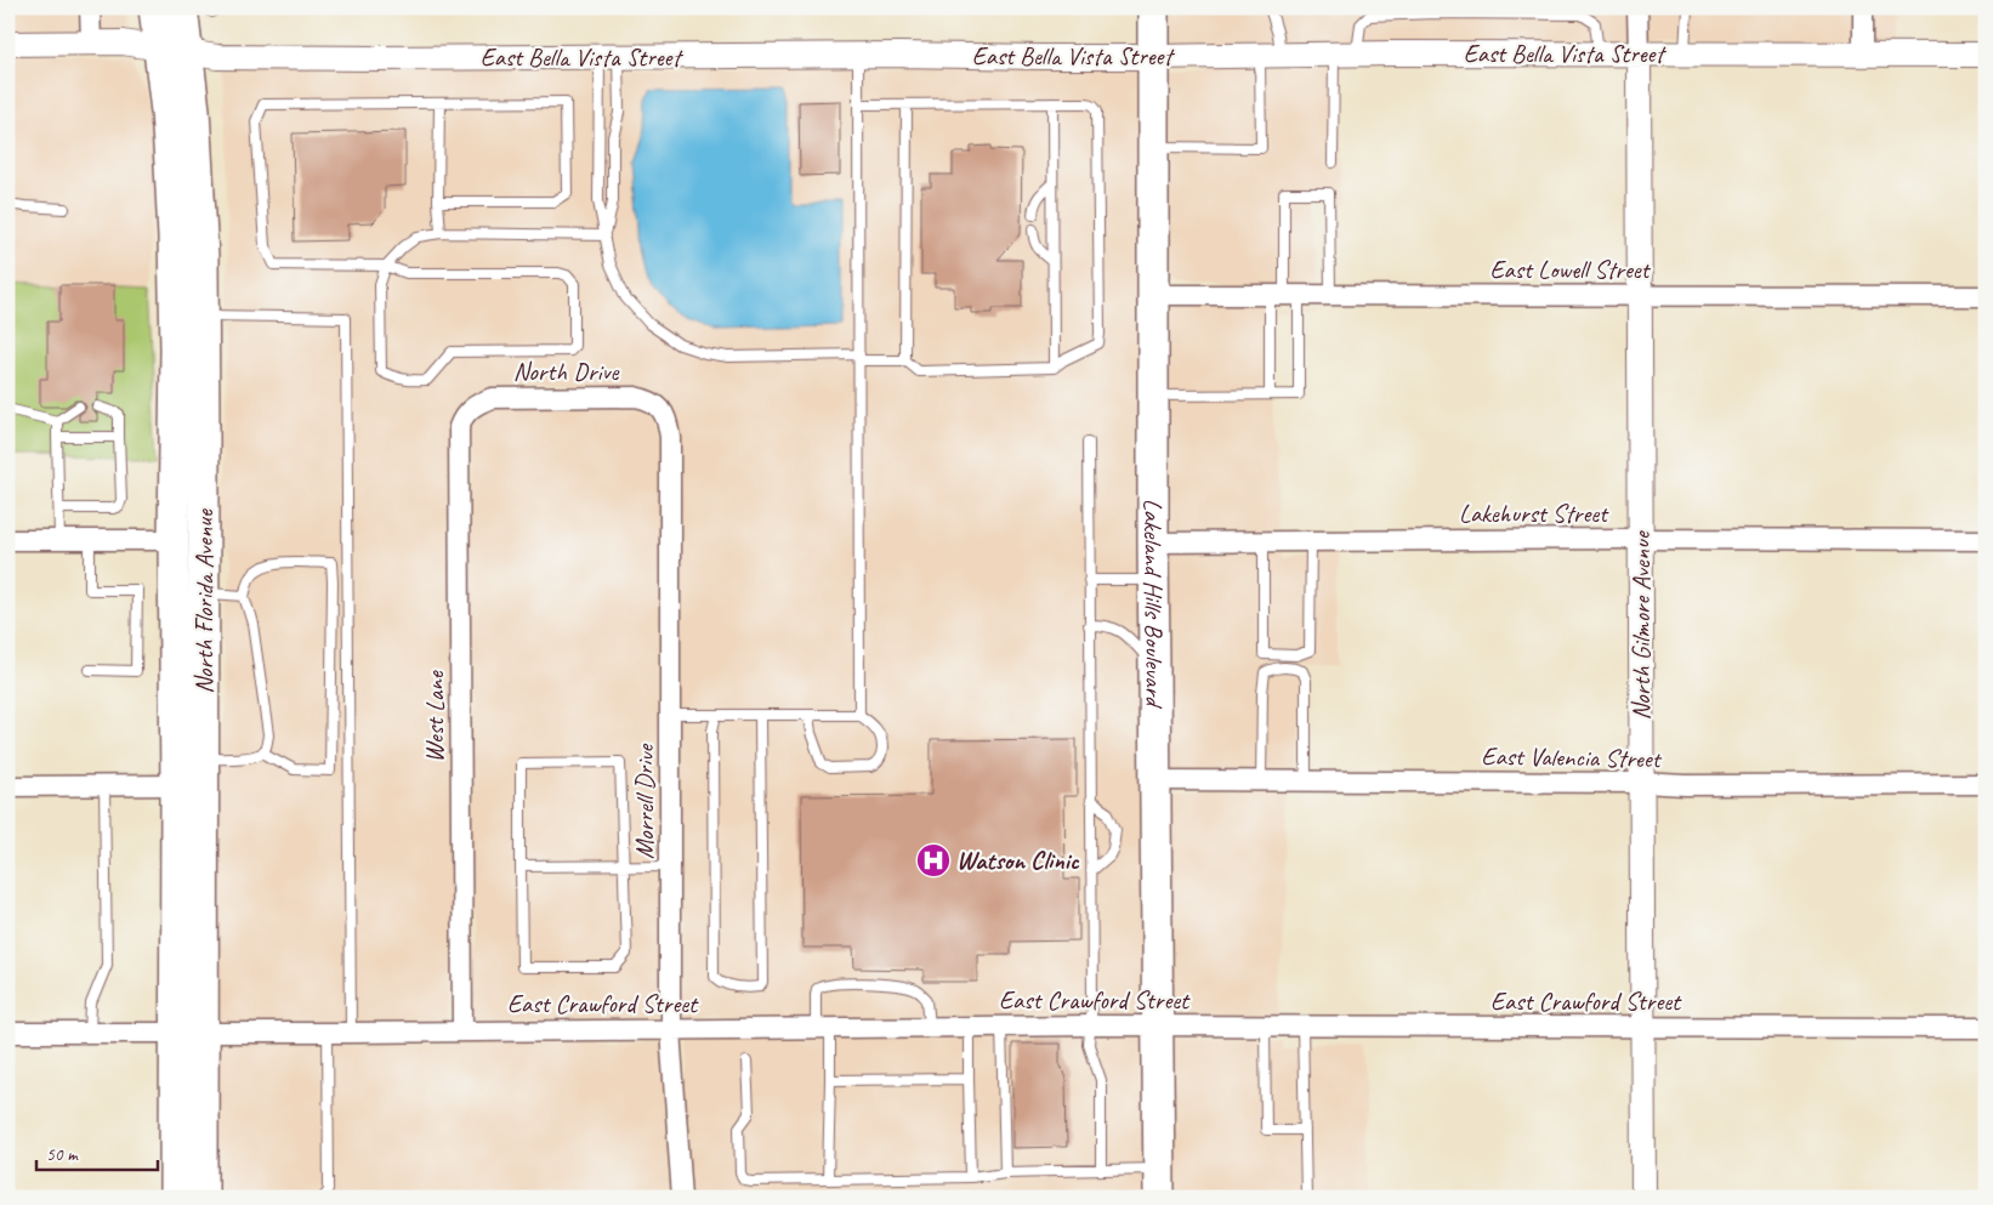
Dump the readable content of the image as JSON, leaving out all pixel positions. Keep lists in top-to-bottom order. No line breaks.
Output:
{"streets":{"main road":["North Florida Avenue","Lakeland Hills Boulevard"],"street":["East Bella Vista Street","East Lowell Street","North Drive","Lakehurst Street","North Gilmore Avenue","West Lane","East Valencia Street","Morrell Drive","East Crawford Street"]},"crossings":[["East Bella Vista Street","North Florida Avenue"],["East Bella Vista Street","Lakeland Hills Boulevard"],["East Bella Vista Street","North Gilmore Avenue"],["East Lowell Street","Lakeland Hills Boulevard"],["East Lowell Street","North Gilmore Avenue"],["North Drive","West Lane"],["North Drive","Morrell Drive"],["Lakehurst Street","Lakeland Hills Boulevard"],["Lakehurst Street","North Gilmore Avenue"],["North Florida Avenue","East Crawford Street"],["Lakeland Hills Boulevard","East Valencia Street"],["Lakeland Hills Boulevard","East Crawford Street"],["North Gilmore Avenue","East Valencia Street"],["North Gilmore Avenue","East Crawford Street"],["West Lane","East Crawford Street"],["Morrell Drive","East Crawford Street"]],"places":{"hospital":["Watson Clinic"]},"scale_bar":"50 m"}
